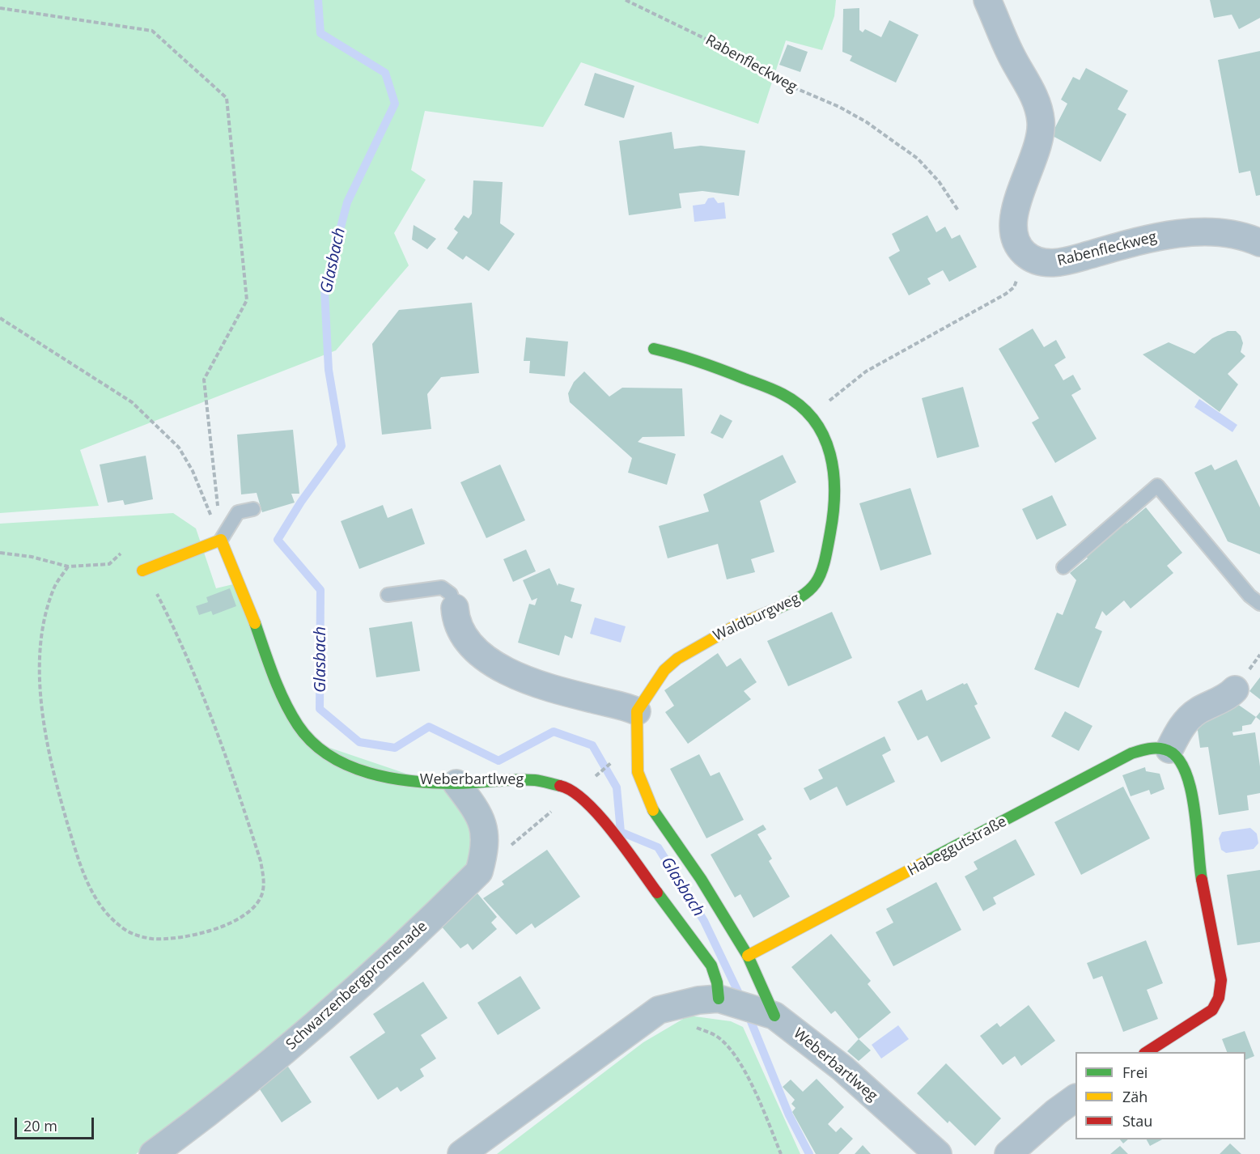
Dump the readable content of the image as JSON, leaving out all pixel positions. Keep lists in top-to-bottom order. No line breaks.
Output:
{"streets":{"street":["Rabenfleckweg","Waldburgweg","Weberbartlweg","Habeggutstraße","Schwarzenbergpromenade"]},"water":["Glasbach"],"legend":["Frei","Zäh","Stau"],"scale_bar":"20 m"}
